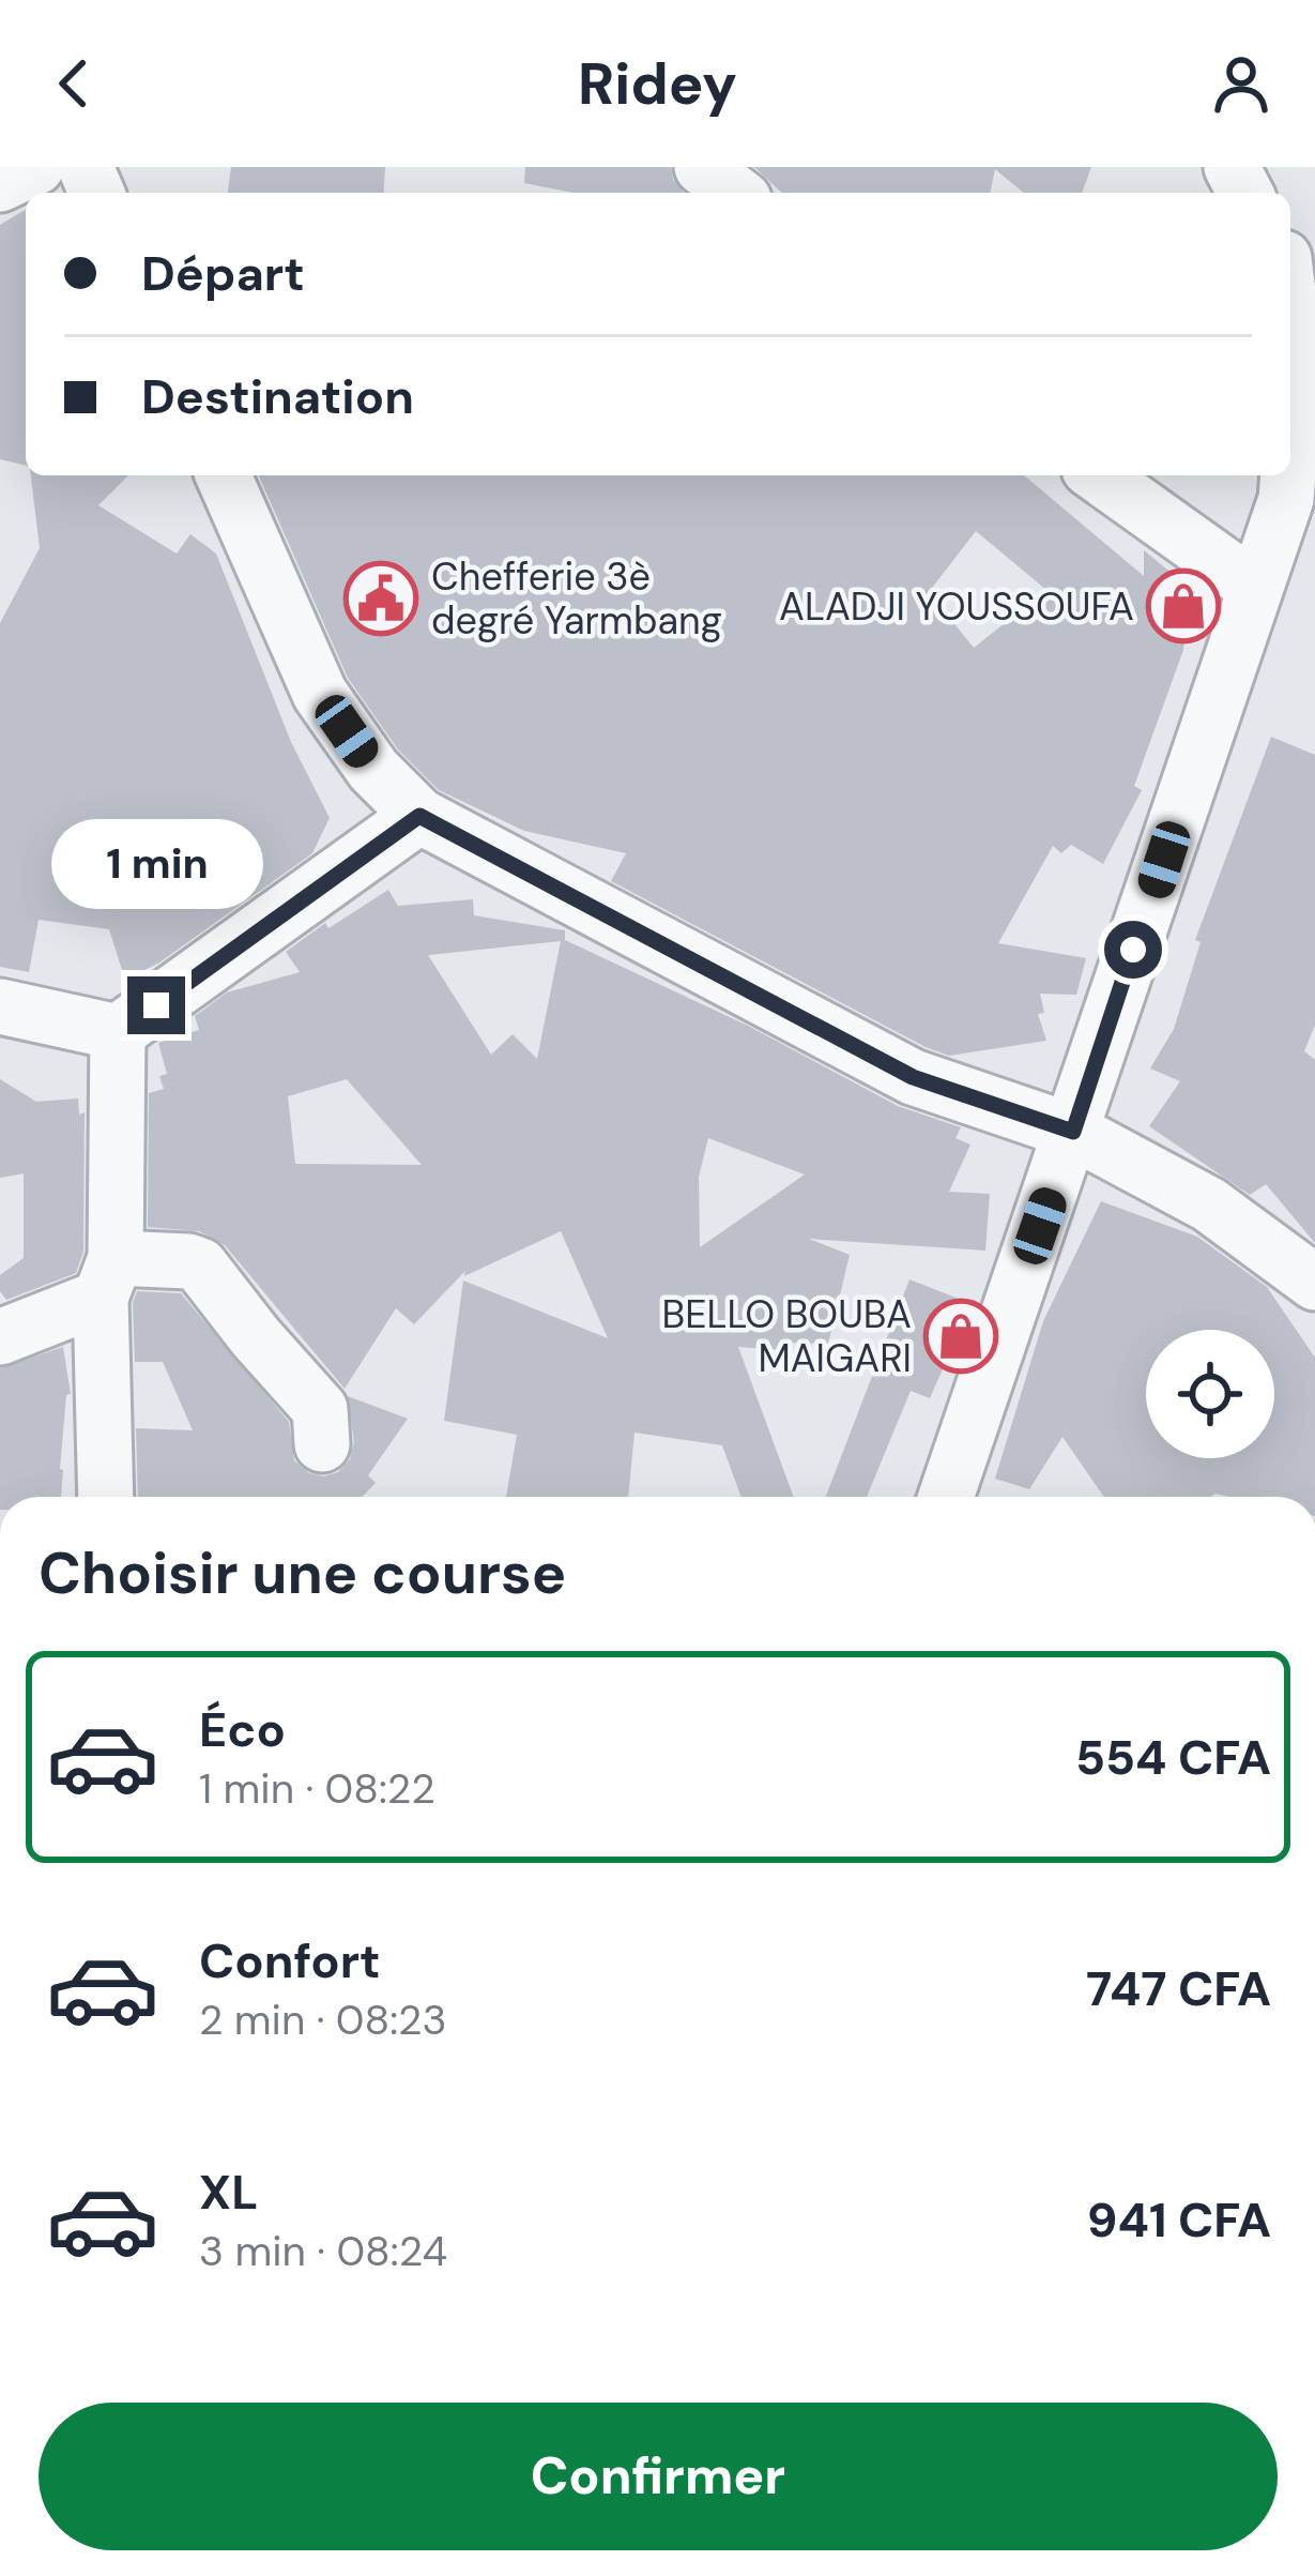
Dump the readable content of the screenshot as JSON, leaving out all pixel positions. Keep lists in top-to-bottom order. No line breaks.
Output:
{"places":{"public building":["Chefferie 3è degré Yarmbang"],"shop":["ALADJI YOUSSOUFA","BELLO BOUBA MAIGARI"]},"page":{"header":"Ridey","banner":["Départ","Destination"],"bubble":"1 min","heading":"Choisir une course","list":[{"name":"Éco","note":"1 min · 08:22","value":"554 CFA"},{"name":"Confort","note":"2 min · 08:23","value":"747 CFA"},{"name":"XL","note":"3 min · 08:24","value":"941 CFA"}],"buttons":"Confirmer"}}
